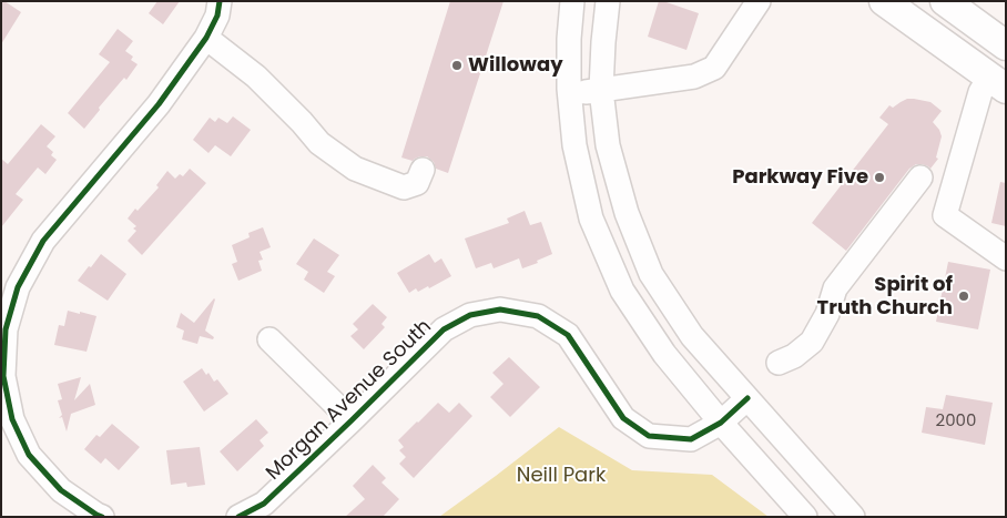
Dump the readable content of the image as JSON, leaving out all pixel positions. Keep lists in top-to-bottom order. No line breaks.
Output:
{"streets":{"street":["Morgan Avenue South"]},"parks":["Neill Park"],"places":["Willoway","Parkway Five","Spirit of Truth Church"],"house_numbers":["2000"]}
